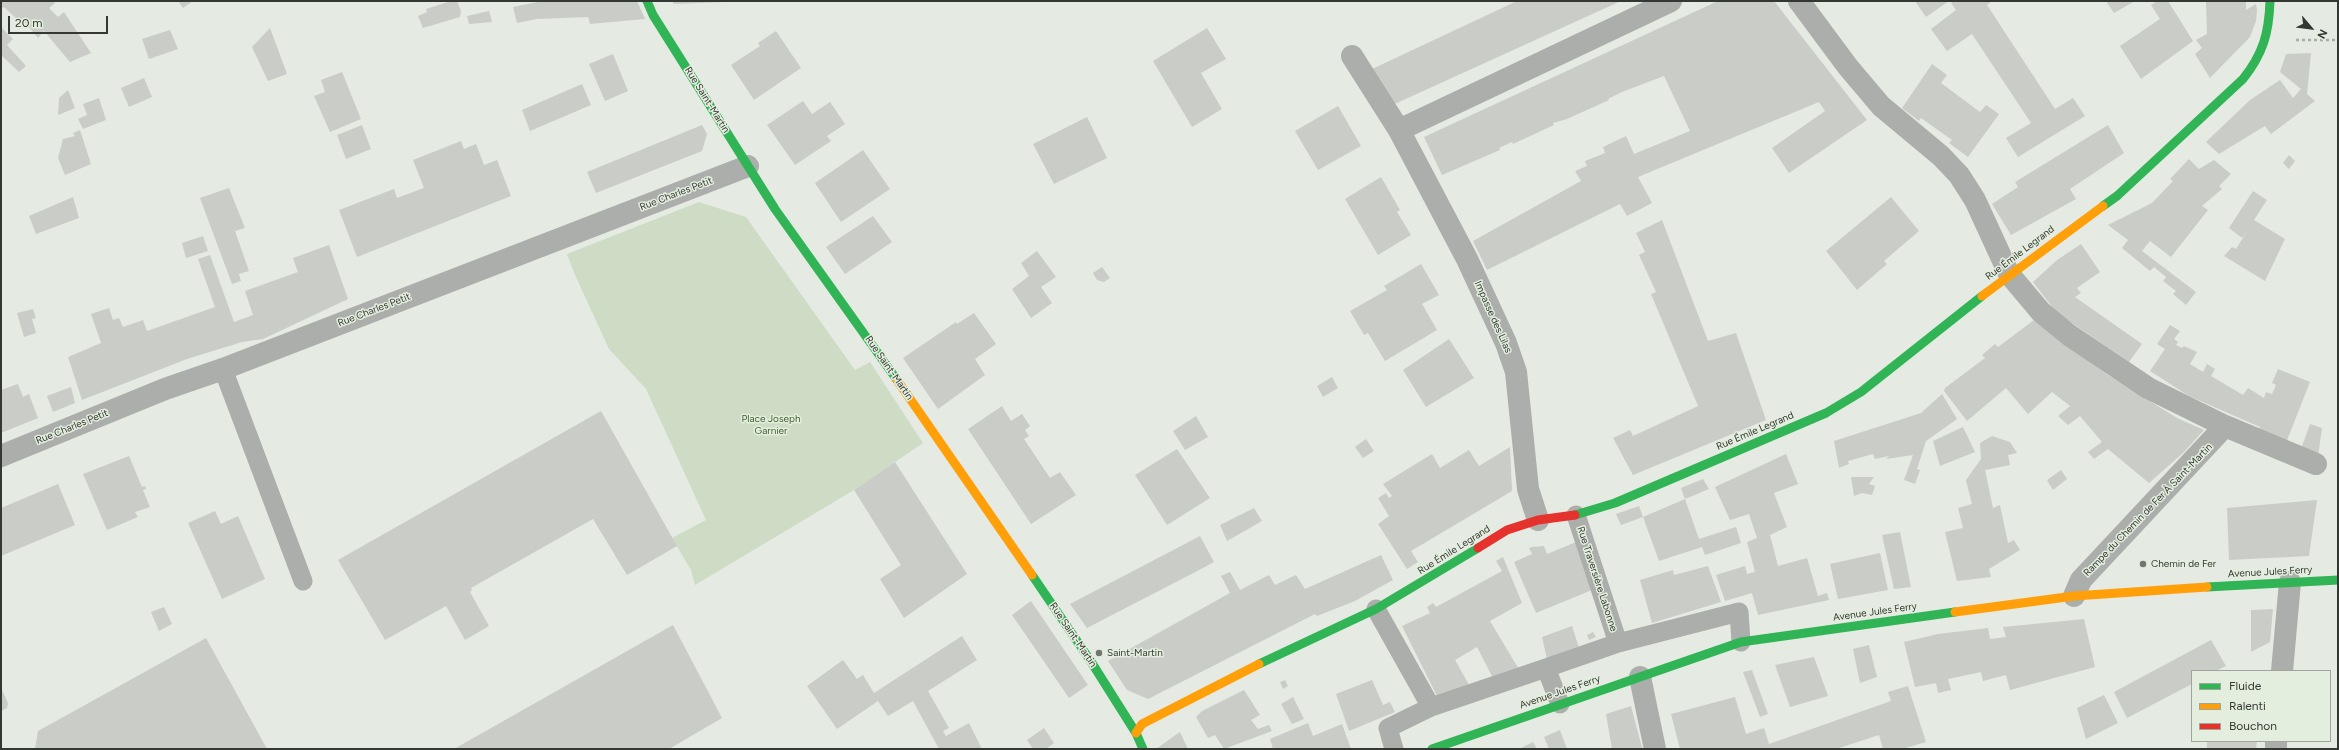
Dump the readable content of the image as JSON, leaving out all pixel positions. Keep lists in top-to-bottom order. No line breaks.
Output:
{"streets":{"street":["Rue Saint-Martin","Rue Charles Petit","Rue Émile Legrand","Impasse des Lilas","Rampe du Chemin de Fer À Saint-Martin","Avenue Jules Ferry"],"lane":["Rue Traversière Labonne"]},"crossings":[["Rue Saint-Martin","Rue Charles Petit"],["Rue Saint-Martin","Rue Émile Legrand"],["Rue Émile Legrand","Impasse des Lilas"],["Rue Émile Legrand","Rue Traversière Labonne"],["Rampe du Chemin de Fer À Saint-Martin","Avenue Jules Ferry"]],"parks":["Place Joseph Garnier"],"places":["Chemin de Fer","Saint-Martin"],"legend":["Fluide","Ralenti","Bouchon"],"scale_bar":"20 m","north":"bottom right"}
